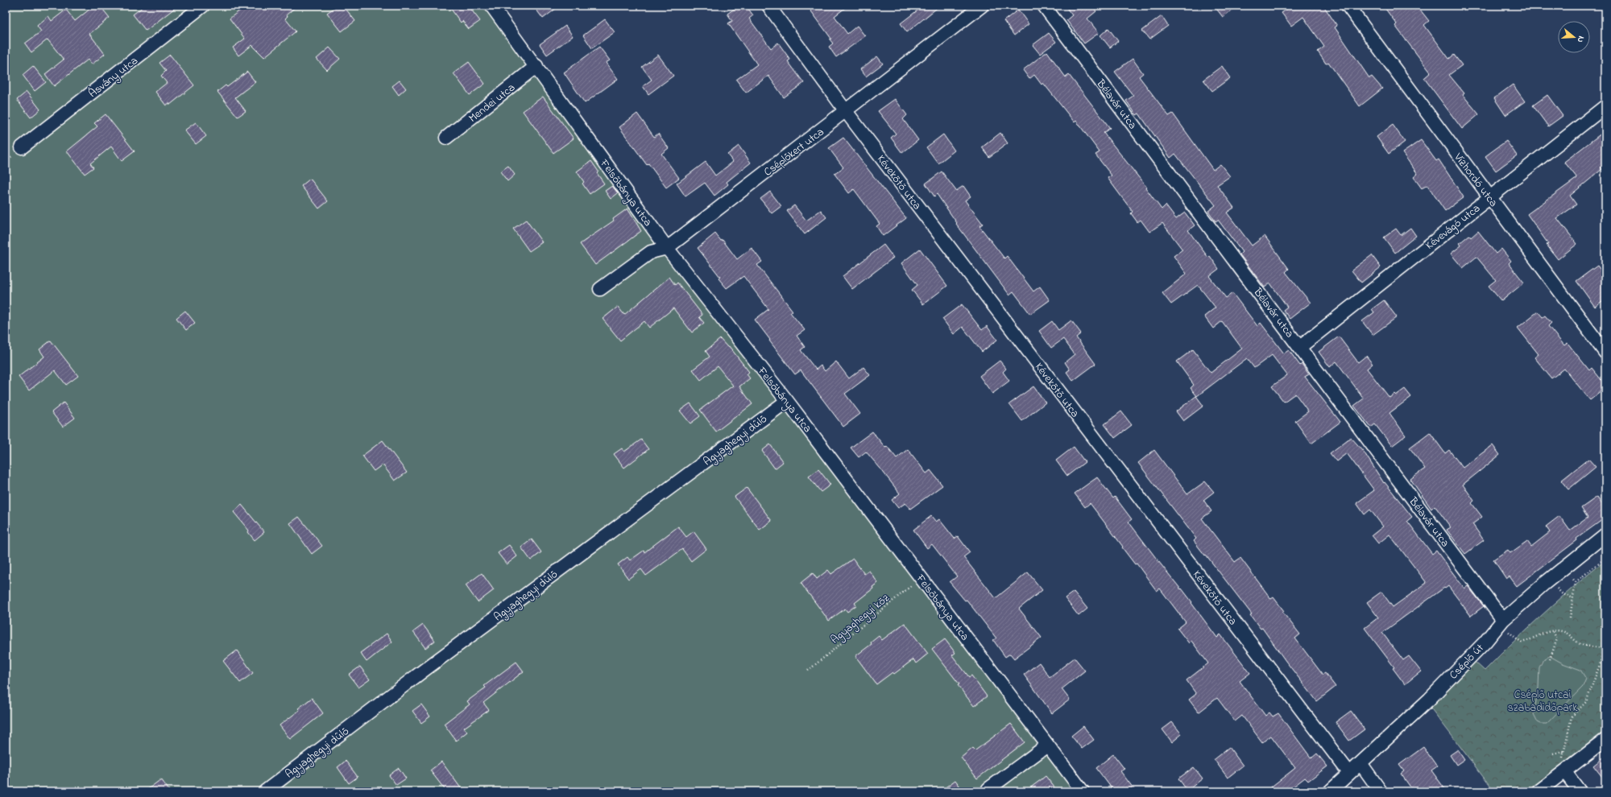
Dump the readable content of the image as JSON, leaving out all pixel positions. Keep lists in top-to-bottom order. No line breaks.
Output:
{"streets":{"street":["Ásvány utca","Mendei utca","Bélavár utca","Cséplőkert utca","Vízhordó utca","Kévekötő utca","Felsőbánya utca","Kévevágó utca","Agyaghegyi dűlő","Cséplő út"],"path":["Agyaghegyi köz"]},"crossings":[["Mendei utca","Felsőbánya utca"],["Bélavár utca","Kévevágó utca"],["Bélavár utca","Cséplő út"],["Cséplőkert utca","Kévekötő utca"],["Cséplőkert utca","Felsőbánya utca"],["Vízhordó utca","Kévevágó utca"],["Kévekötő utca","Cséplő út"],["Felsőbánya utca","Agyaghegyi dűlő"],["Felsőbánya utca","Agyaghegyi köz"]],"parks":["Cséplő utcai szabadidőpark"],"north":"right"}
